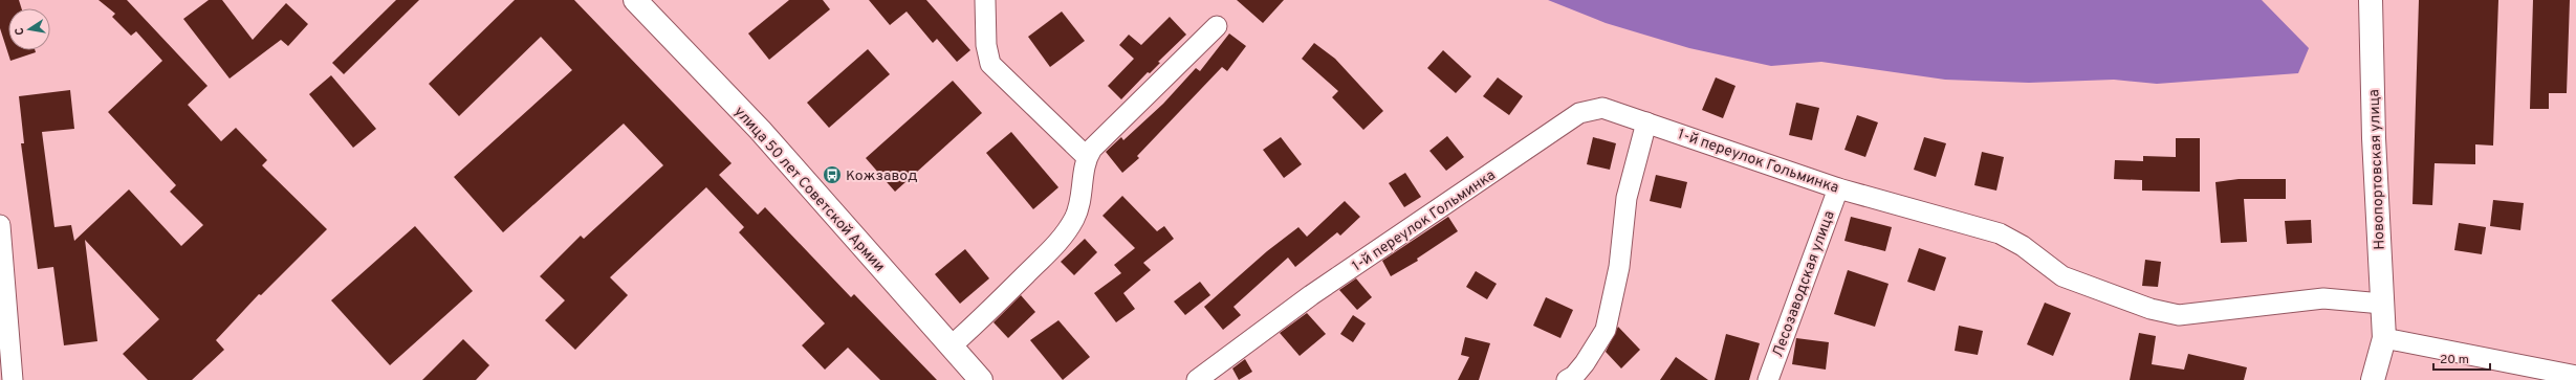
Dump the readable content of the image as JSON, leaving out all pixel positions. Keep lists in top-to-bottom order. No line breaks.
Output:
{"streets":{"main road":["Новопортовская улица","улица 50 лет Советской Армии"],"street":["1-й переулок Гольминка","Лесозаводская улица"]},"crossings":[["1-й переулок Гольминка","Новопортовская улица"],["1-й переулок Гольминка","Лесозаводская улица"]],"places":{"bus stop":["Кожзавод"]},"scale_bar":"20 m","north":"left"}
